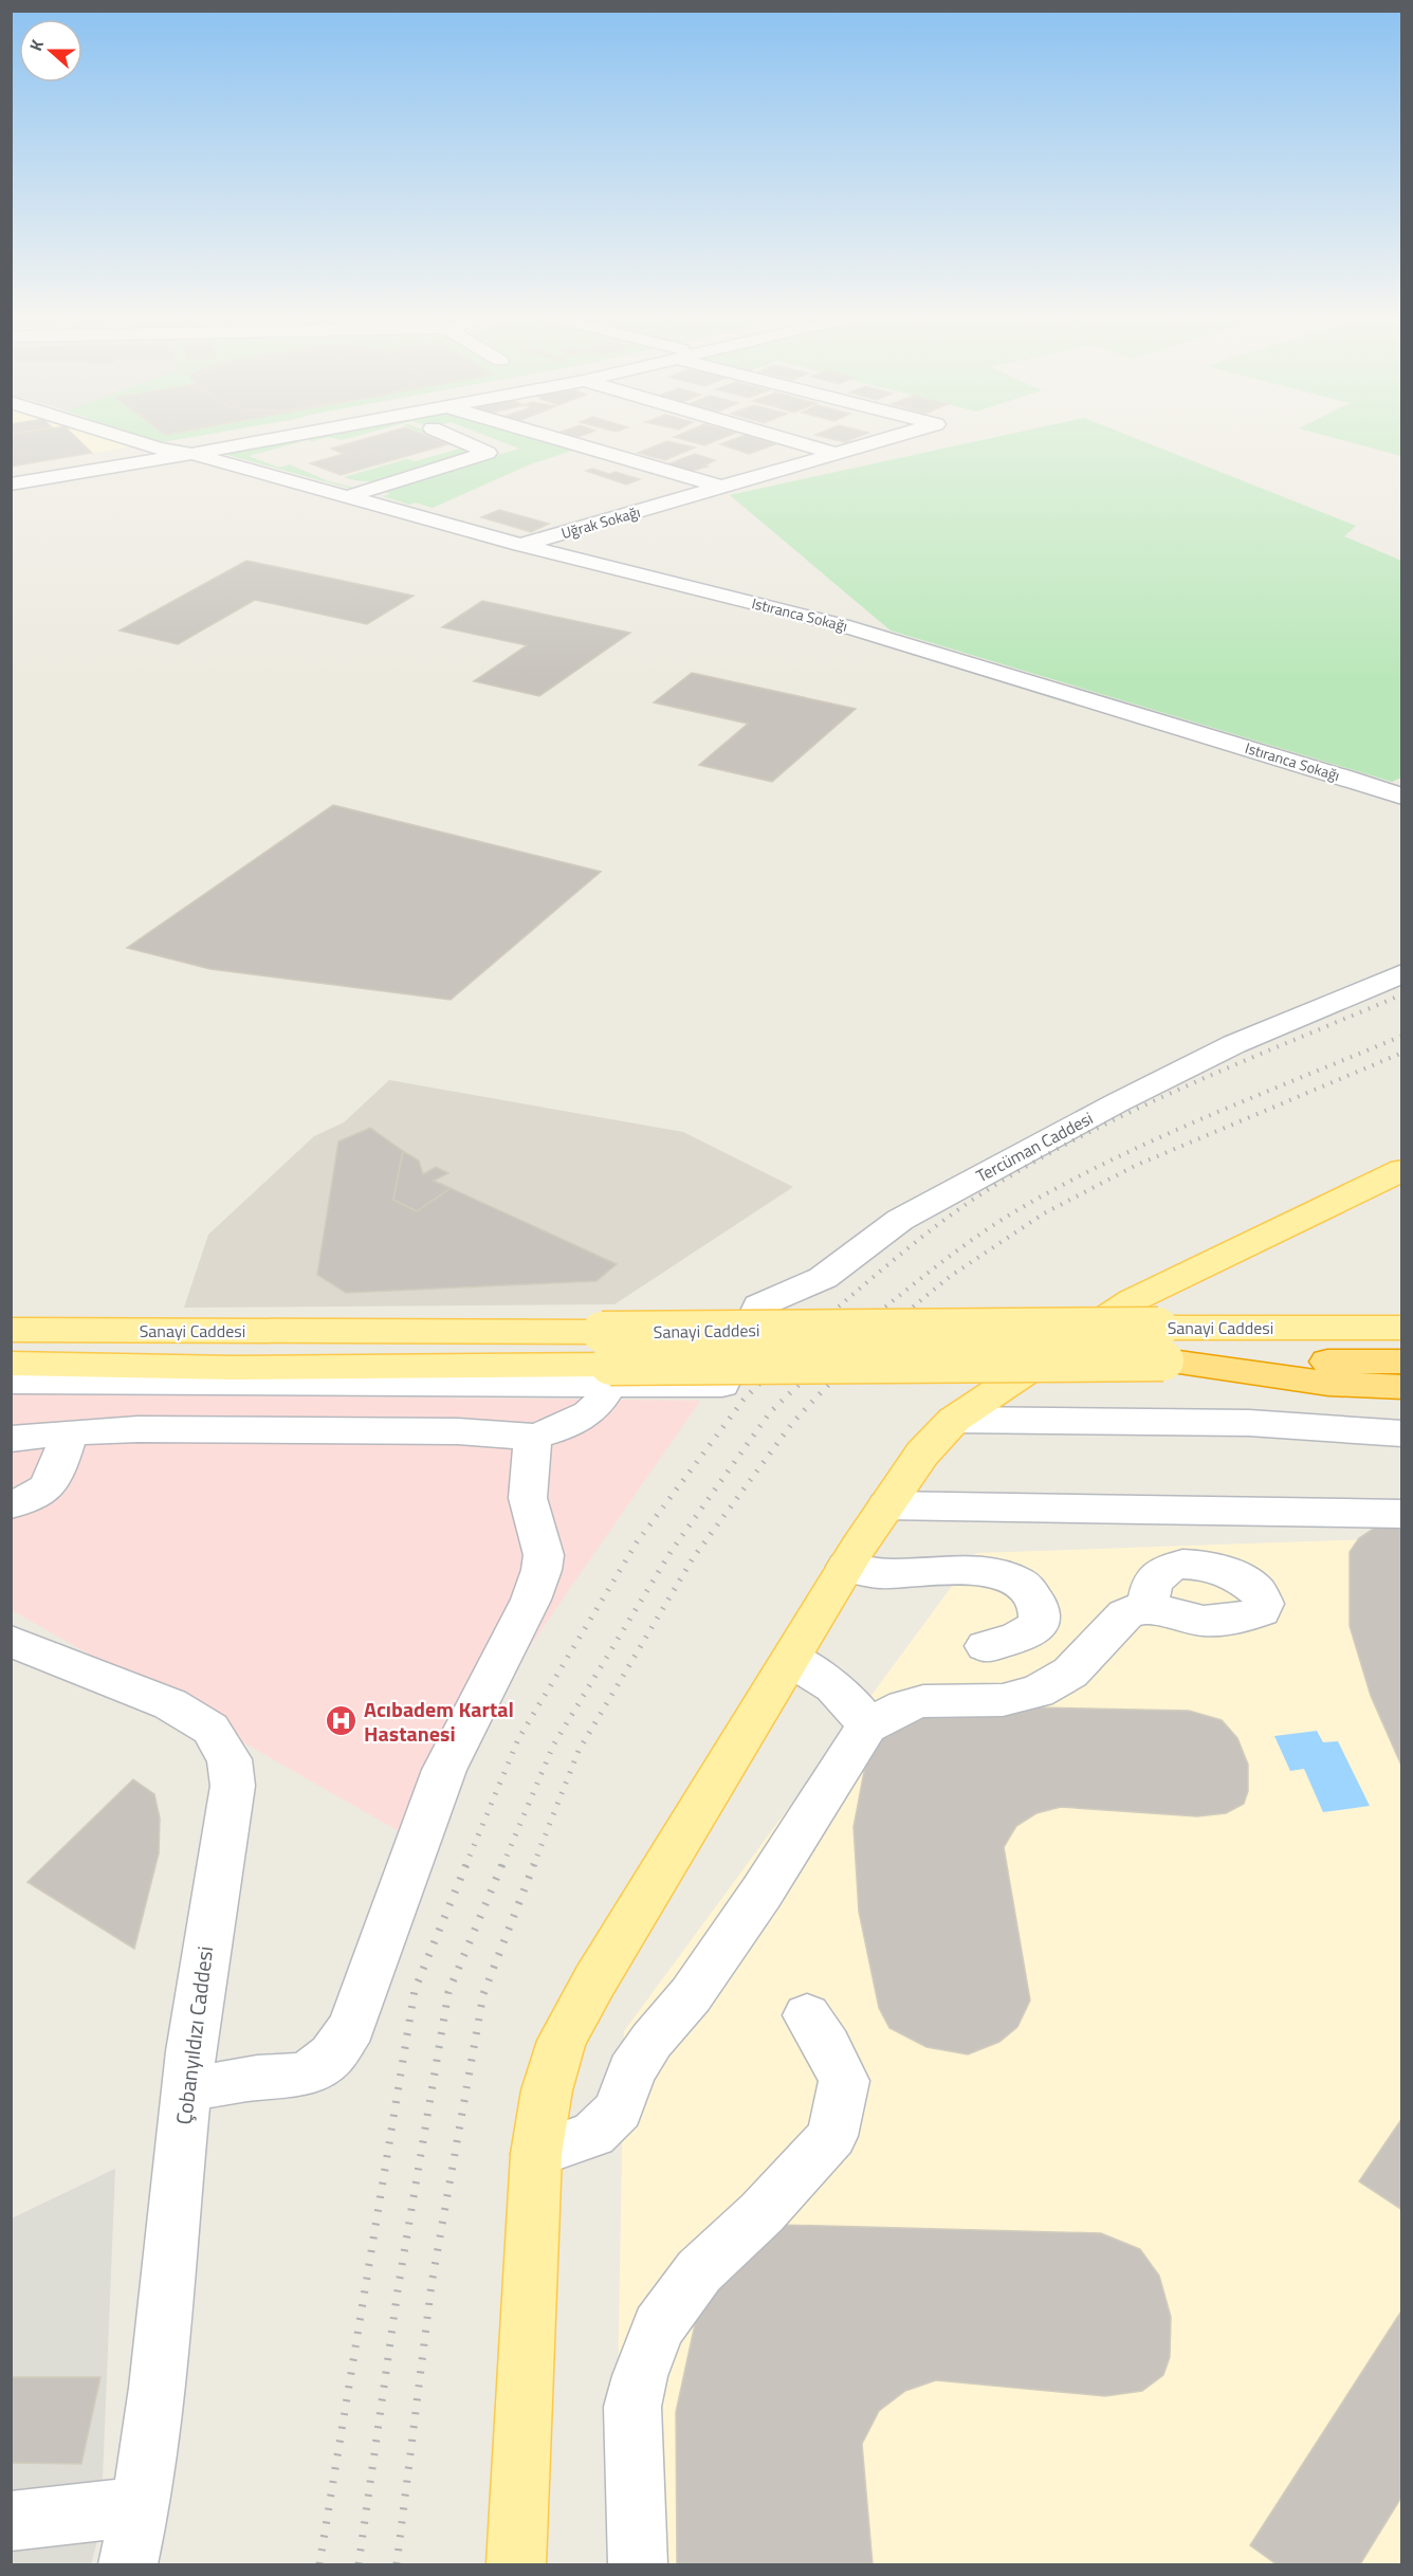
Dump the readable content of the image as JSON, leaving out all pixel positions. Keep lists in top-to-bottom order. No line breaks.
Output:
{"streets":{"main road":["Sanayi Caddesi"],"street":["Uğrak Sokağı","Istıranca Sokağı","Tercüman Caddesi","Çobanyıldızı Caddesi"]},"crossings":[["Uğrak Sokağı","Istıranca Sokağı"],["Tercüman Caddesi","Sanayi Caddesi"]],"places":{"hospital":["Acıbadem Kartal Hastanesi"]},"north":"left"}
